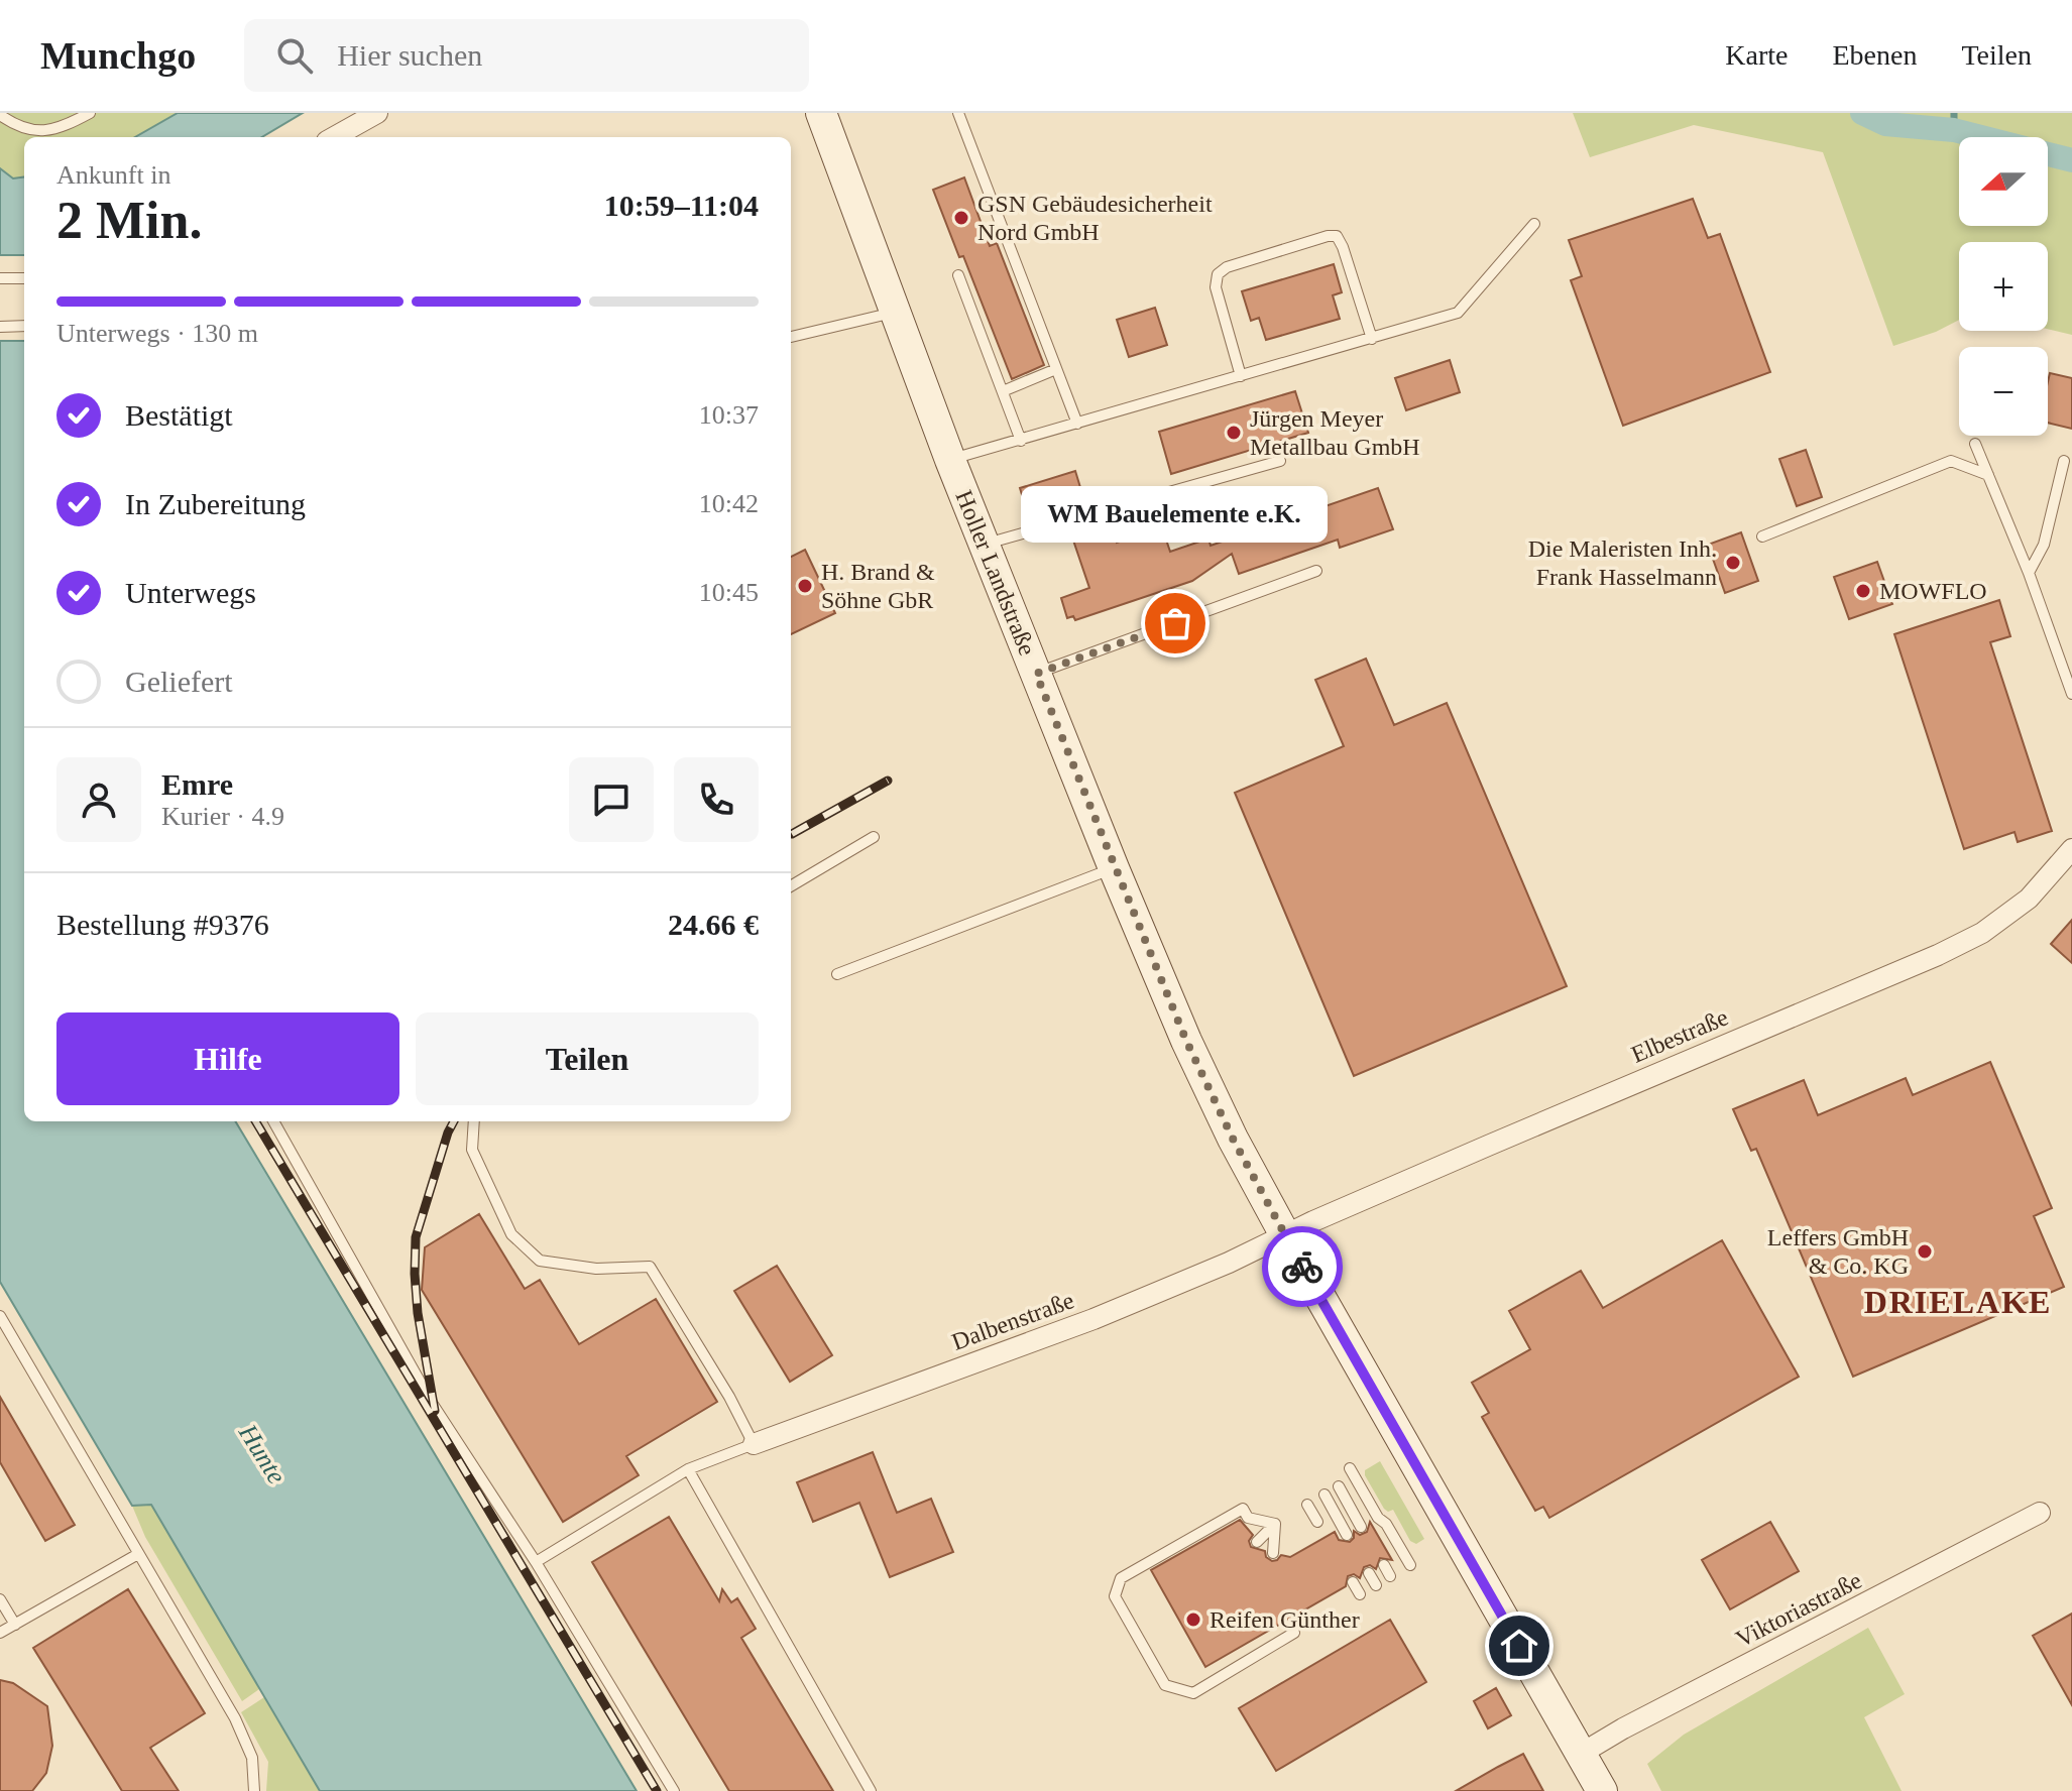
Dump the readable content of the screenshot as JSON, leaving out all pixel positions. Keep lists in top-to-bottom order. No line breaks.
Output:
{"streets":{"main road":["Holler Landstraße"],"street":["Elbestraße","Dalbenstraße","Viktoriastraße"]},"crossings":[["Holler Landstraße","Elbestraße"],["Holler Landstraße","Dalbenstraße"],["Holler Landstraße","Viktoriastraße"],["Elbestraße","Dalbenstraße"]],"districts":["DRIELAKE"],"water":["Hunte"],"places":["GSN Gebäudesicherheit Nord GmbH","Jürgen Meyer Metallbau GmbH","Die Maleristen Inh. Frank Hasselmann","H. Brand & Söhne GbR","MOWFLO","WM Bauelemente e.K.","Leffers GmbH & Co. KG","Reifen Günther"],"north":"left","page":{"header":"Munchgo","search":"Hier suchen","nav":["Karte","Ebenen","Teilen"],"map_buttons":["+","−"],"heading":["2 Min.","Ankunft in","10:59–11:04"],"panel":["Emre","Kurier · 4.9","Bestellung #9376","24.66 €"],"bar":"Unterwegs · 130 m","list":[["Bestätigt","10:37"],["In Zubereitung","10:42"],["Unterwegs","10:45"],"Geliefert"],"bubble":"WM Bauelemente e.K.","buttons":["Hilfe","Teilen"]}}
